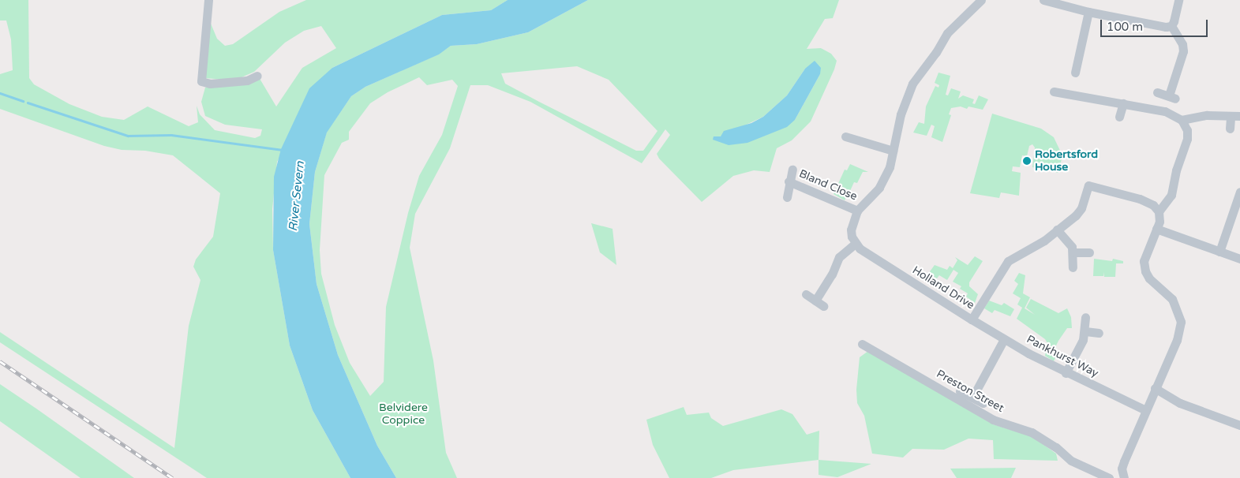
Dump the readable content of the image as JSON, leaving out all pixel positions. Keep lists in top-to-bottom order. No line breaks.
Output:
{"streets":{"street":["Bland Close","Holland Drive","Pankhurst Way","Preston Street"]},"crossings":[["Holland Drive","Pankhurst Way"]],"water":["River Severn"],"parks":["Belvidere Coppice"],"places":["Robertsford House"],"scale_bar":"100 m"}
